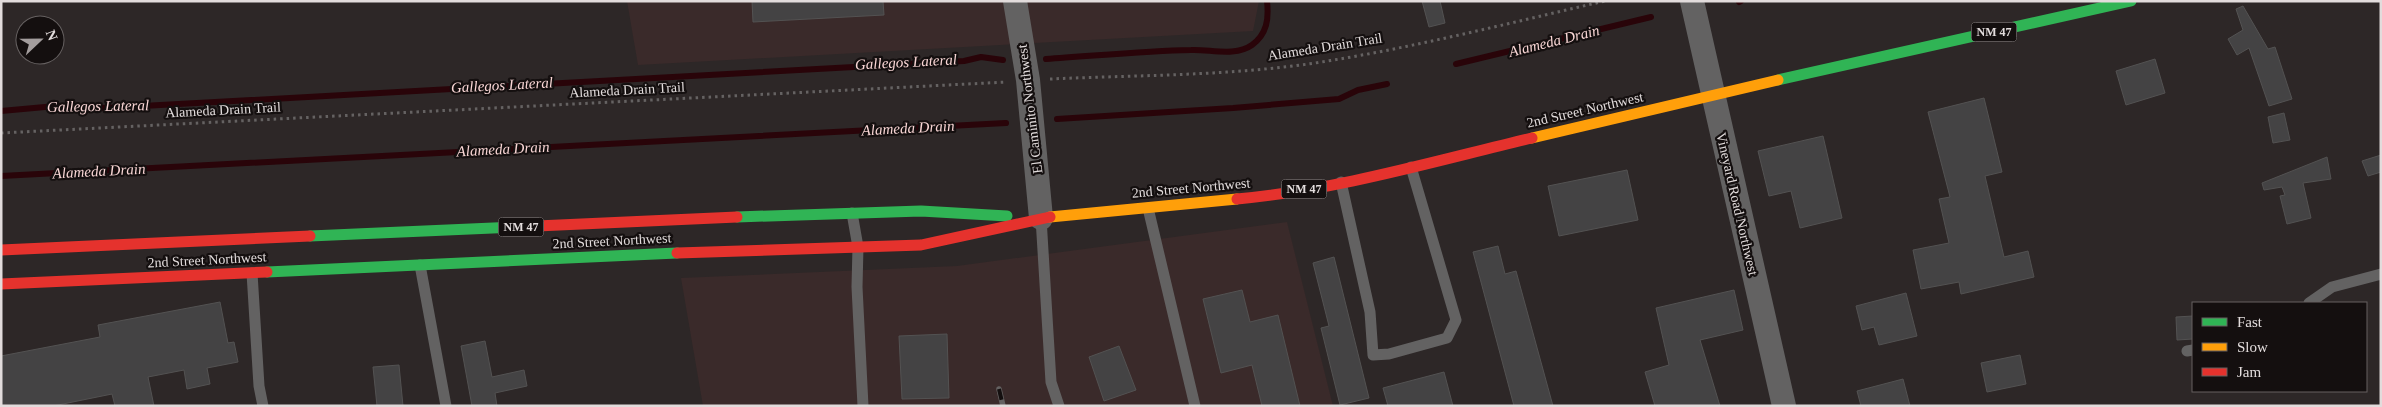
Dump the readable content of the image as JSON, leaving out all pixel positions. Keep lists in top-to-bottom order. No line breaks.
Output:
{"streets":{"main road":["NM 47","2nd Street Northwest"],"street":["El Caminito Northwest","Vineyard Road Northwest"],"path":["Alameda Drain Trail"]},"crossings":[["El Caminito Northwest","2nd Street Northwest"],["2nd Street Northwest","Vineyard Road Northwest"]],"water":["Alameda Drain","Gallegos Lateral"],"legend":["Fast","Slow","Jam"],"north":"right"}
